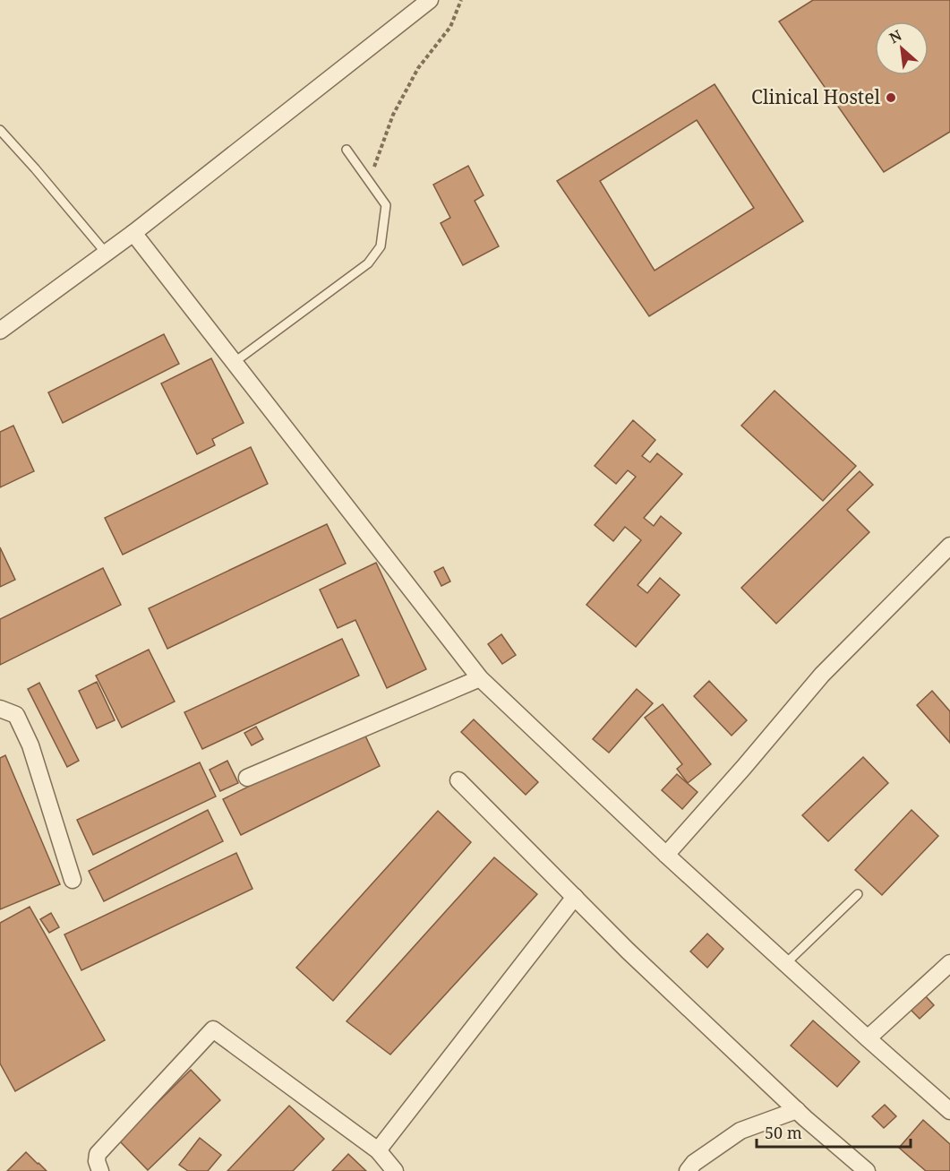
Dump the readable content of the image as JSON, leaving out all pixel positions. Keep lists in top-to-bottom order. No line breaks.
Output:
{"places":["Clinical Hostel"],"scale_bar":"50 m","north":"top left"}
